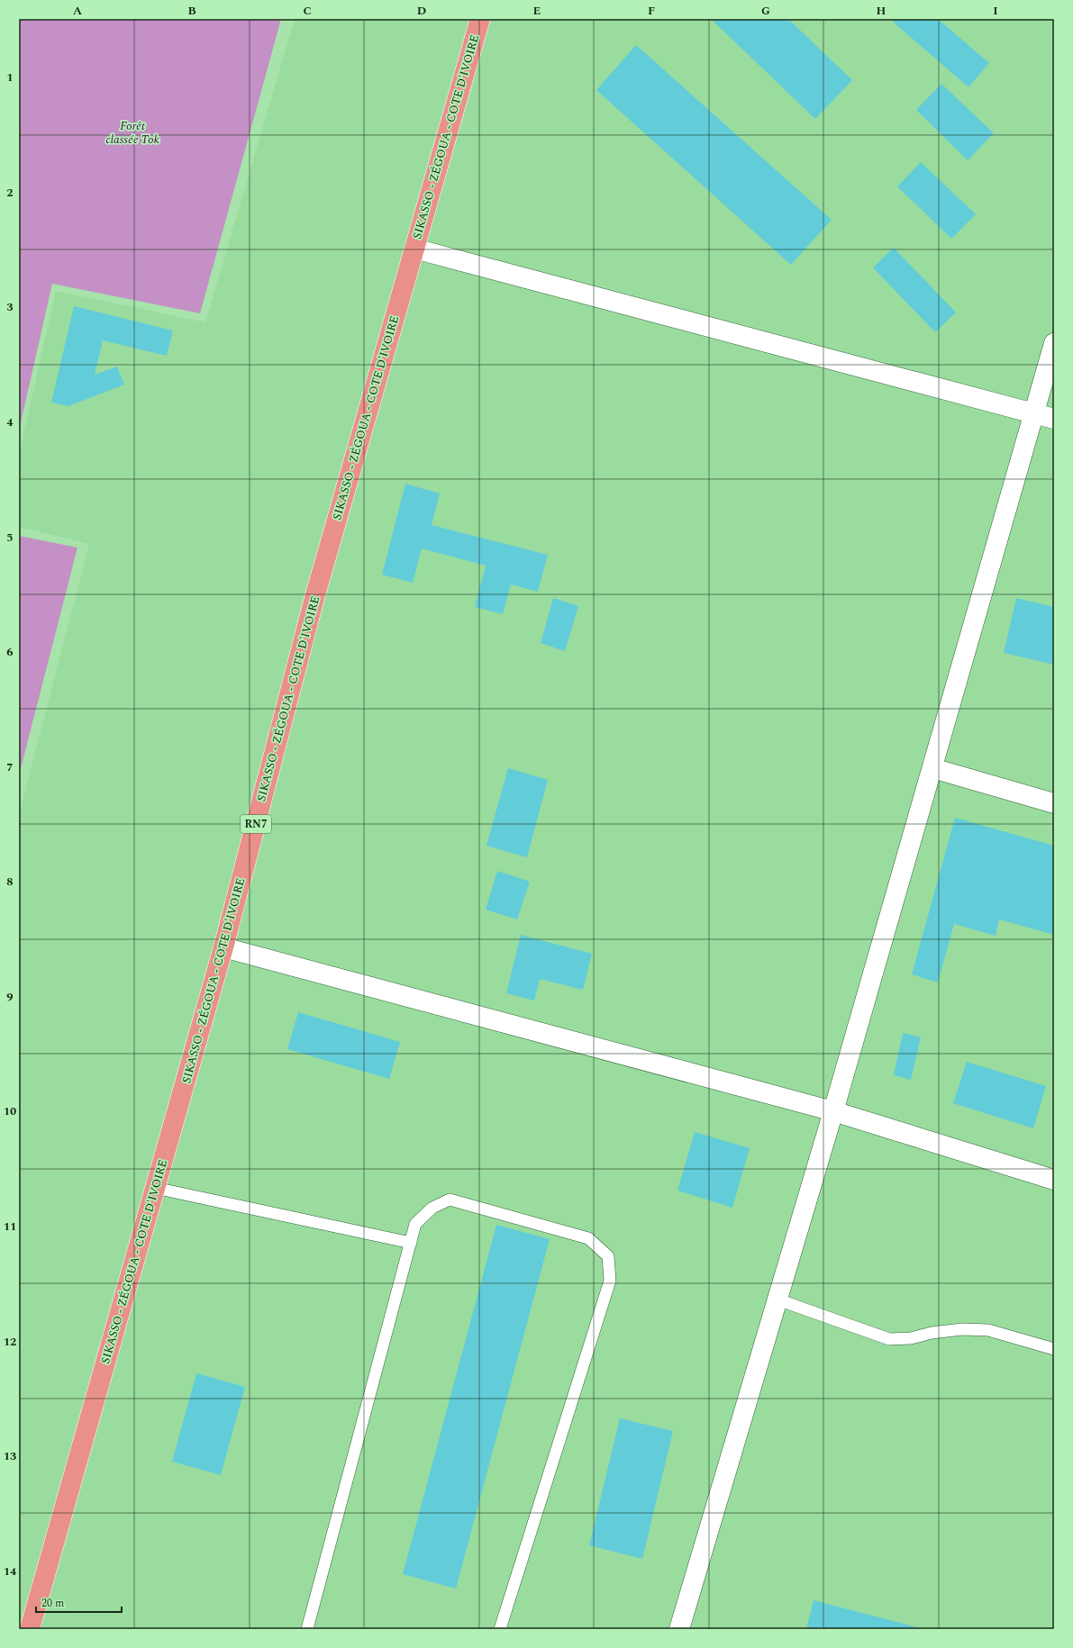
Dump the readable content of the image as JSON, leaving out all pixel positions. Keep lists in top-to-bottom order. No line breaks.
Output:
{"streets":{"highway":["SIKASSO - ZÉGOUA - COTE D'IVOIRE","RN7"]},"parks":["Forêt classée Tok"],"scale_bar":"20 m","grid":{"columns":["A","B","C","D","E","F","G","H","I"],"rows":["1","2","3","4","5","6","7","8","9","10","11","12","13","14"]}}
